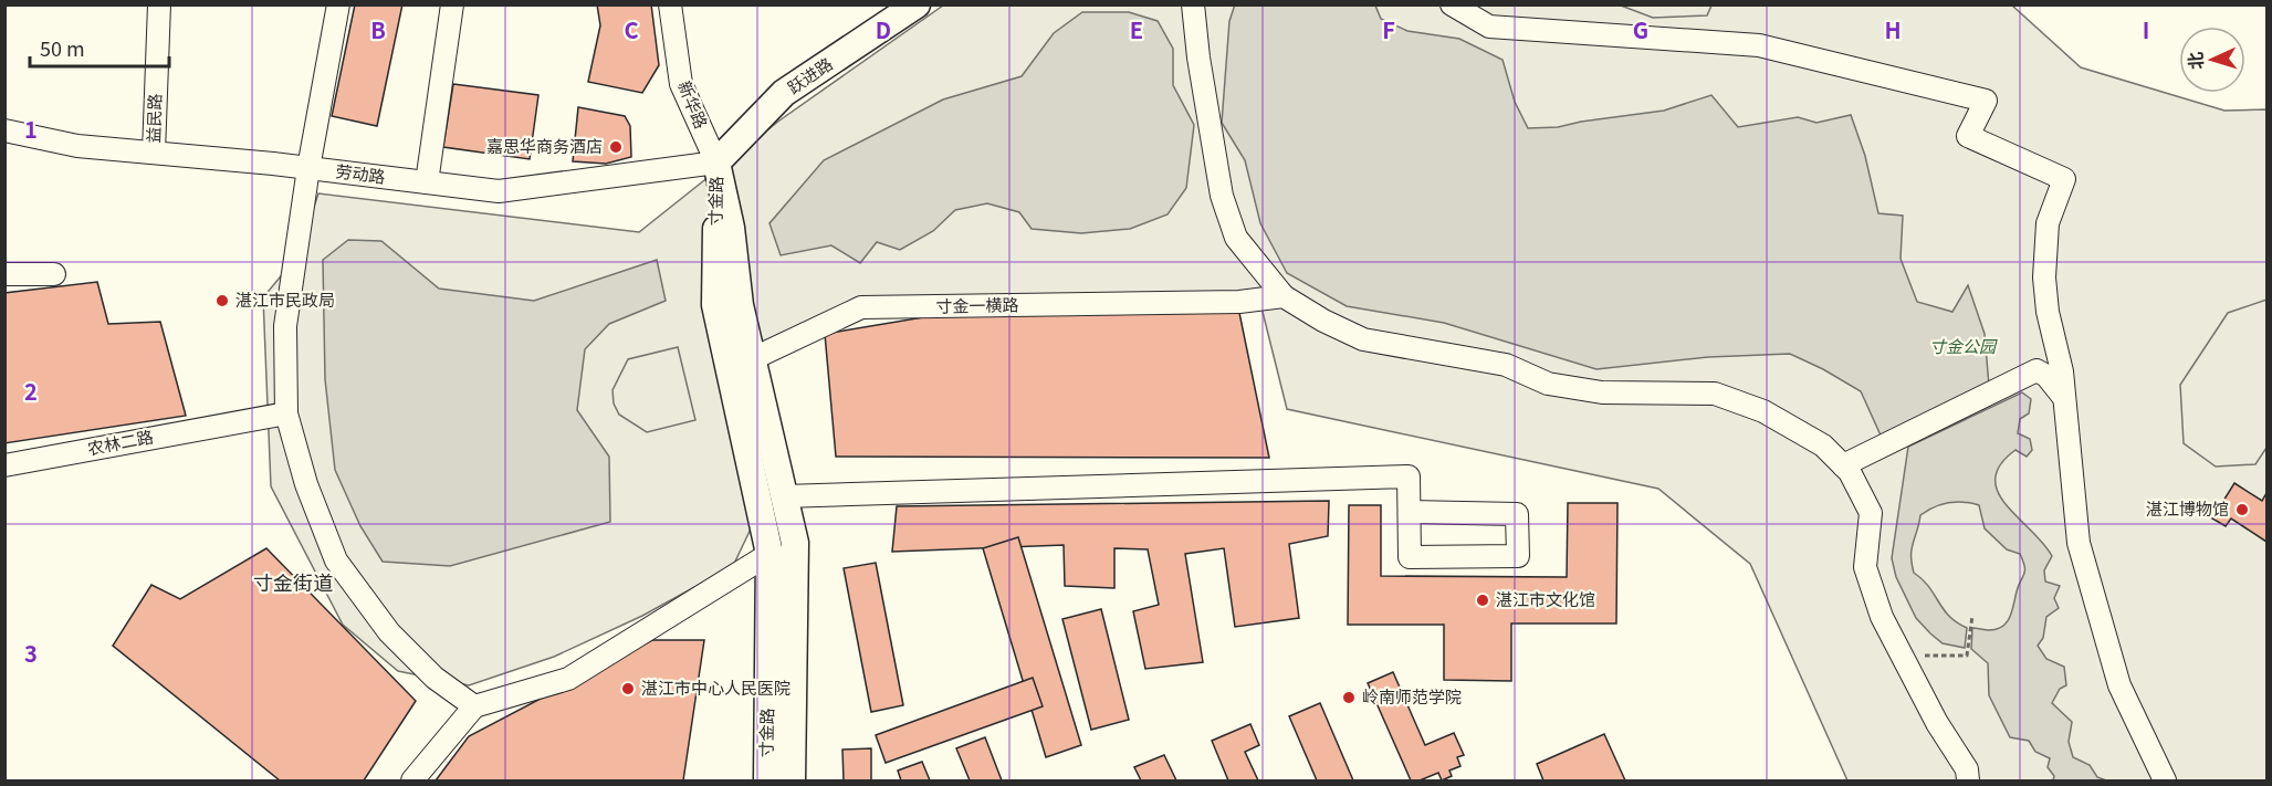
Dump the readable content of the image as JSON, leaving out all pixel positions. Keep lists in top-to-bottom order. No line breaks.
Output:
{"streets":{"main road":["跃进路","寸金路"],"street":["新华路","益民路","劳动路","寸金一横路","农林二路"]},"crossings":[["跃进路","新华路"],["跃进路","劳动路"],["跃进路","寸金路"],["新华路","劳动路"],["新华路","寸金路"],["益民路","劳动路"],["劳动路","寸金路"],["寸金路","寸金一横路"]],"districts":["寸金街道"],"parks":["寸金公园"],"places":["嘉思华商务酒店","湛江市民政局","湛江博物馆","湛江市文化馆","湛江市中心人民医院","岭南师范学院"],"scale_bar":"50 m","north":"left","grid":{"columns":["B","C","D","E","F","G","H","I"],"rows":["1","2","3"]}}
